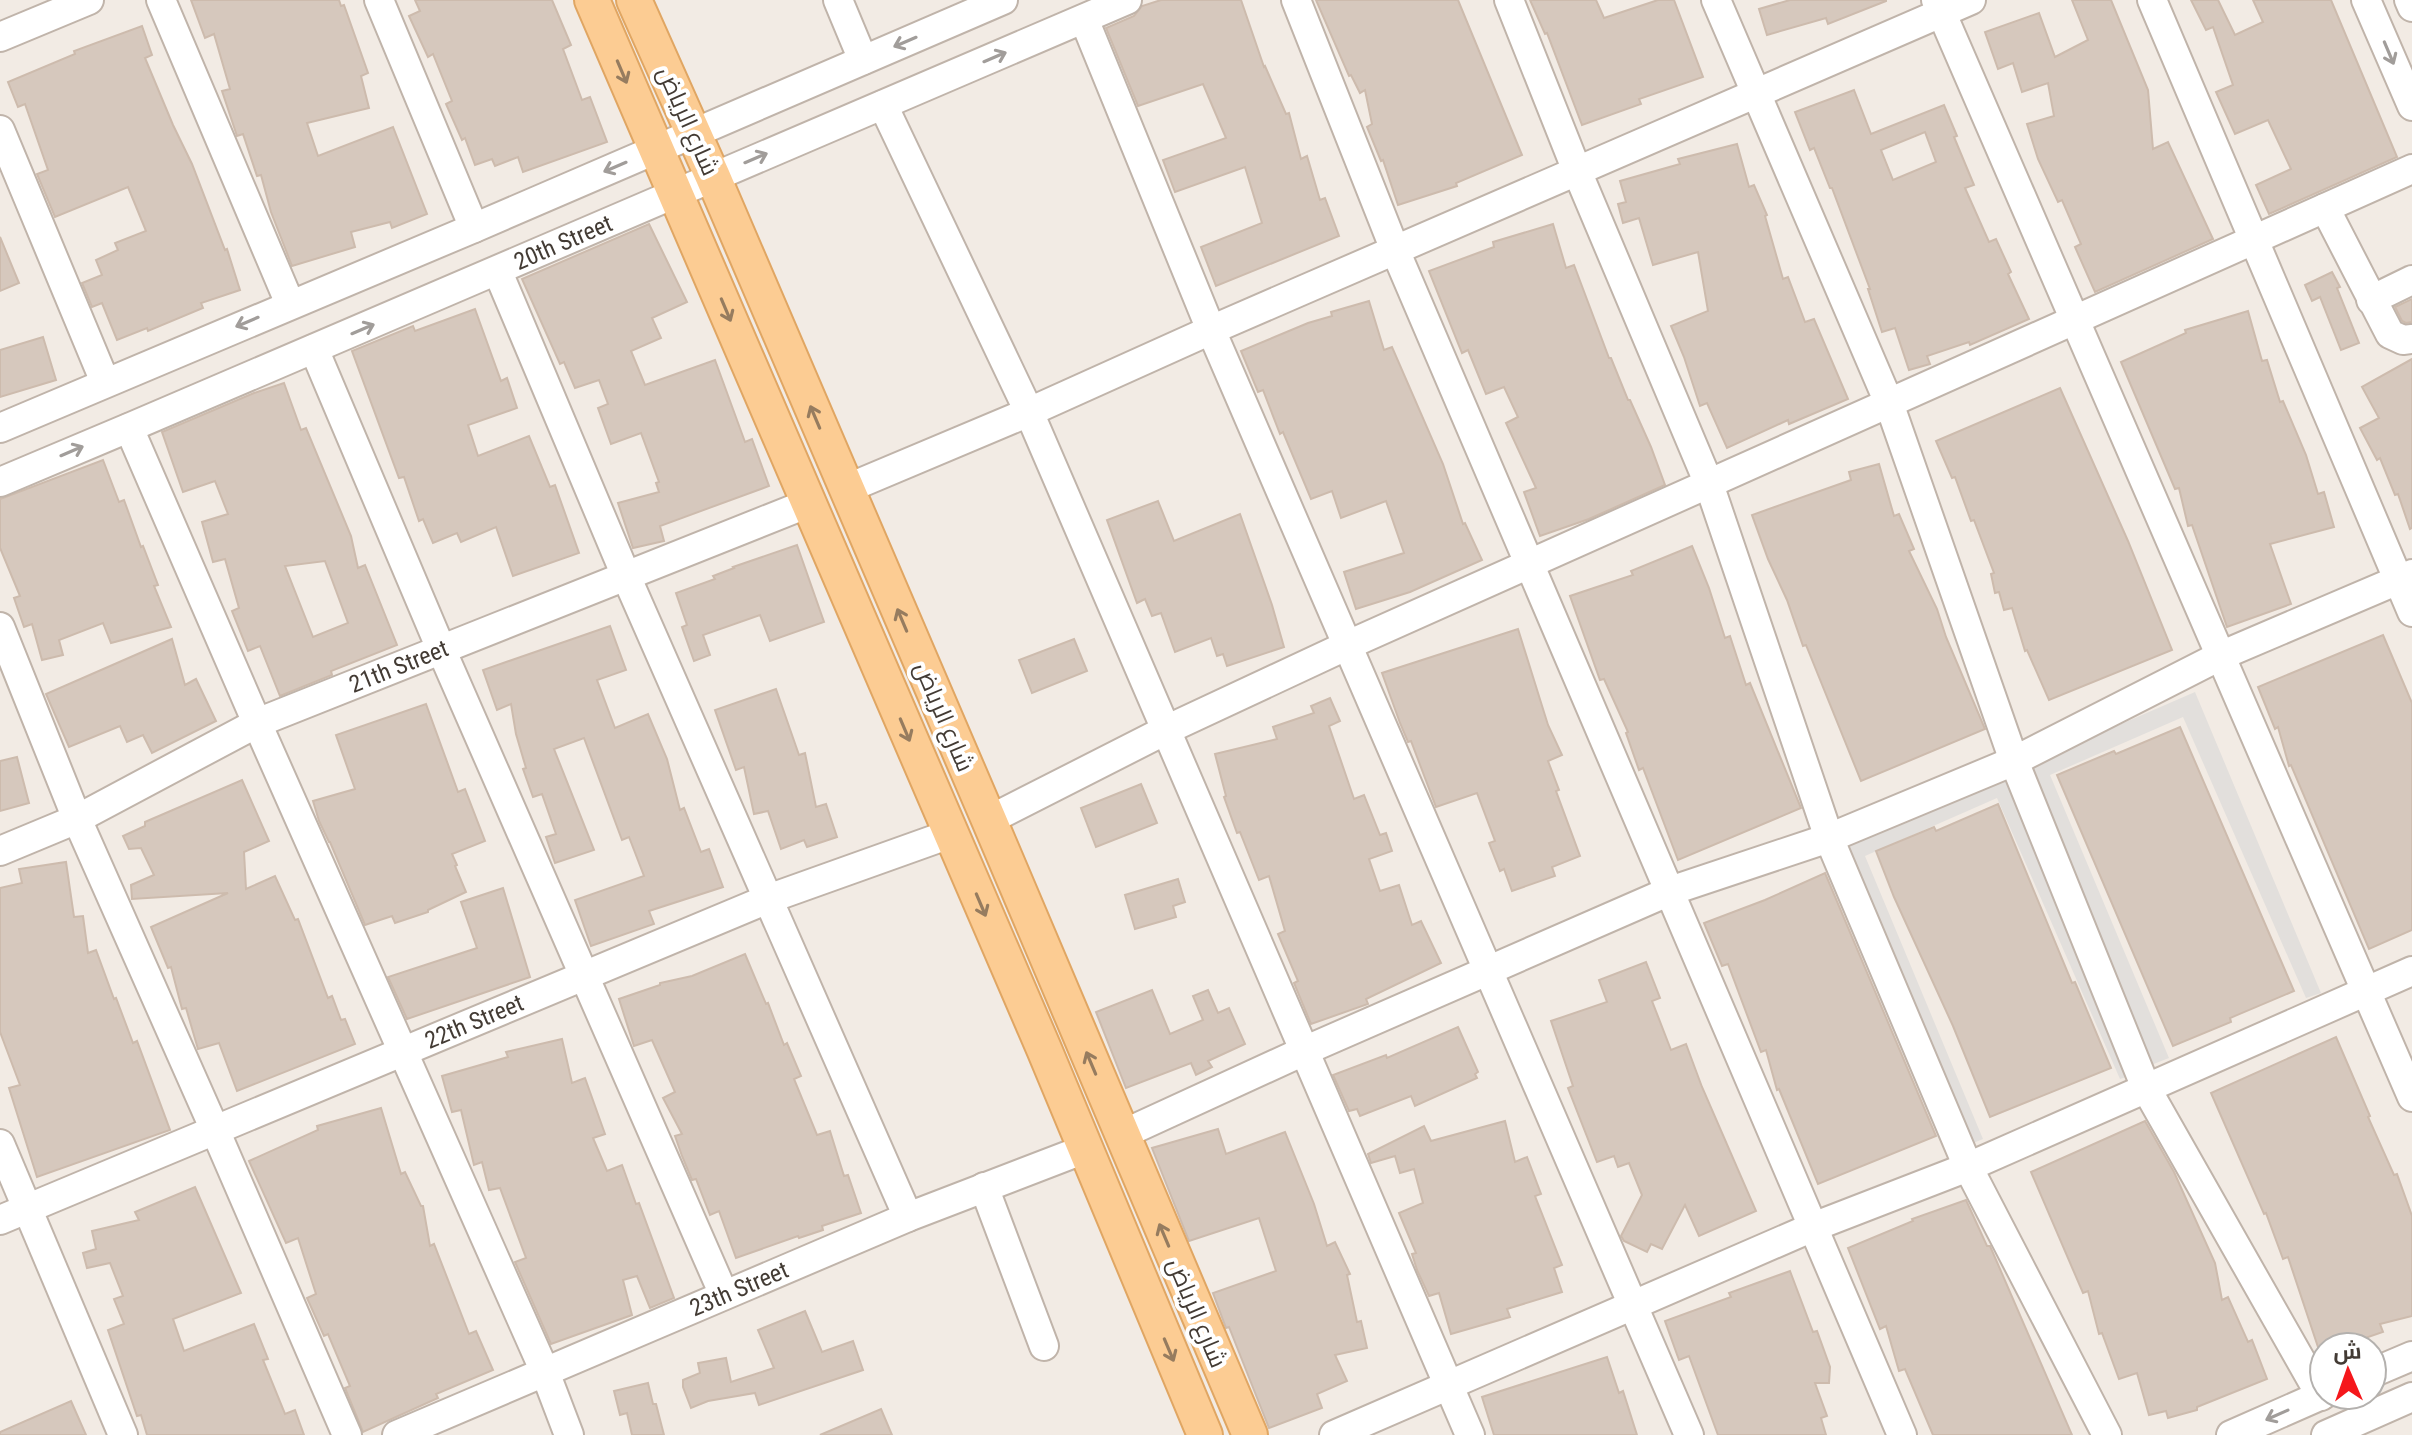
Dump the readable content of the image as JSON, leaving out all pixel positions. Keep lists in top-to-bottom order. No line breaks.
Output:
{"streets":{"main road":["شارع الرياض"],"street":["20th Street","21th Street","22th Street","23th Street"]},"crossings":[["شارع الرياض","20th Street"],["شارع الرياض","21th Street"],["شارع الرياض","22th Street"],["شارع الرياض","23th Street"]],"north":"top"}
